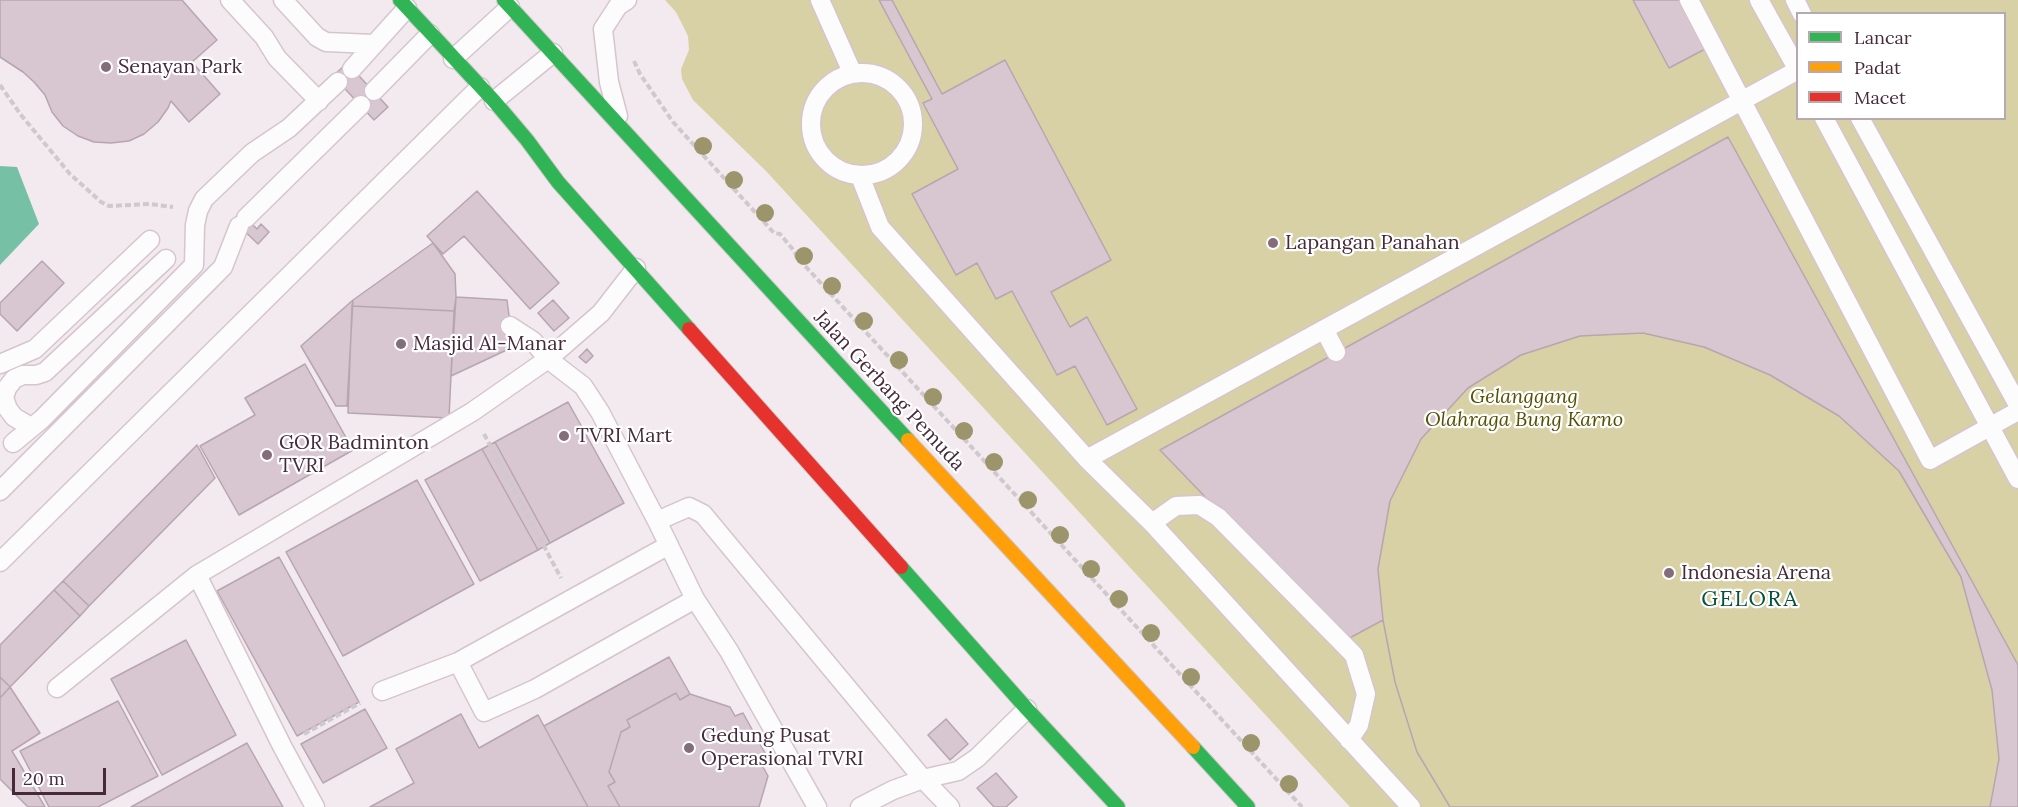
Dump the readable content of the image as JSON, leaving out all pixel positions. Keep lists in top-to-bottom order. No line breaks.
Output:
{"streets":{"main road":["Jalan Gerbang Pemuda"]},"districts":["GELORA"],"parks":["Gelanggang Olahraga Bung Karno"],"places":["Senayan Park","Lapangan Panahan","Masjid Al-Manar","TVRI Mart","GOR Badminton TVRI","Indonesia Arena","Gedung Pusat Operasional TVRI"],"legend":["Lancar","Padat","Macet"],"scale_bar":"20 m"}
